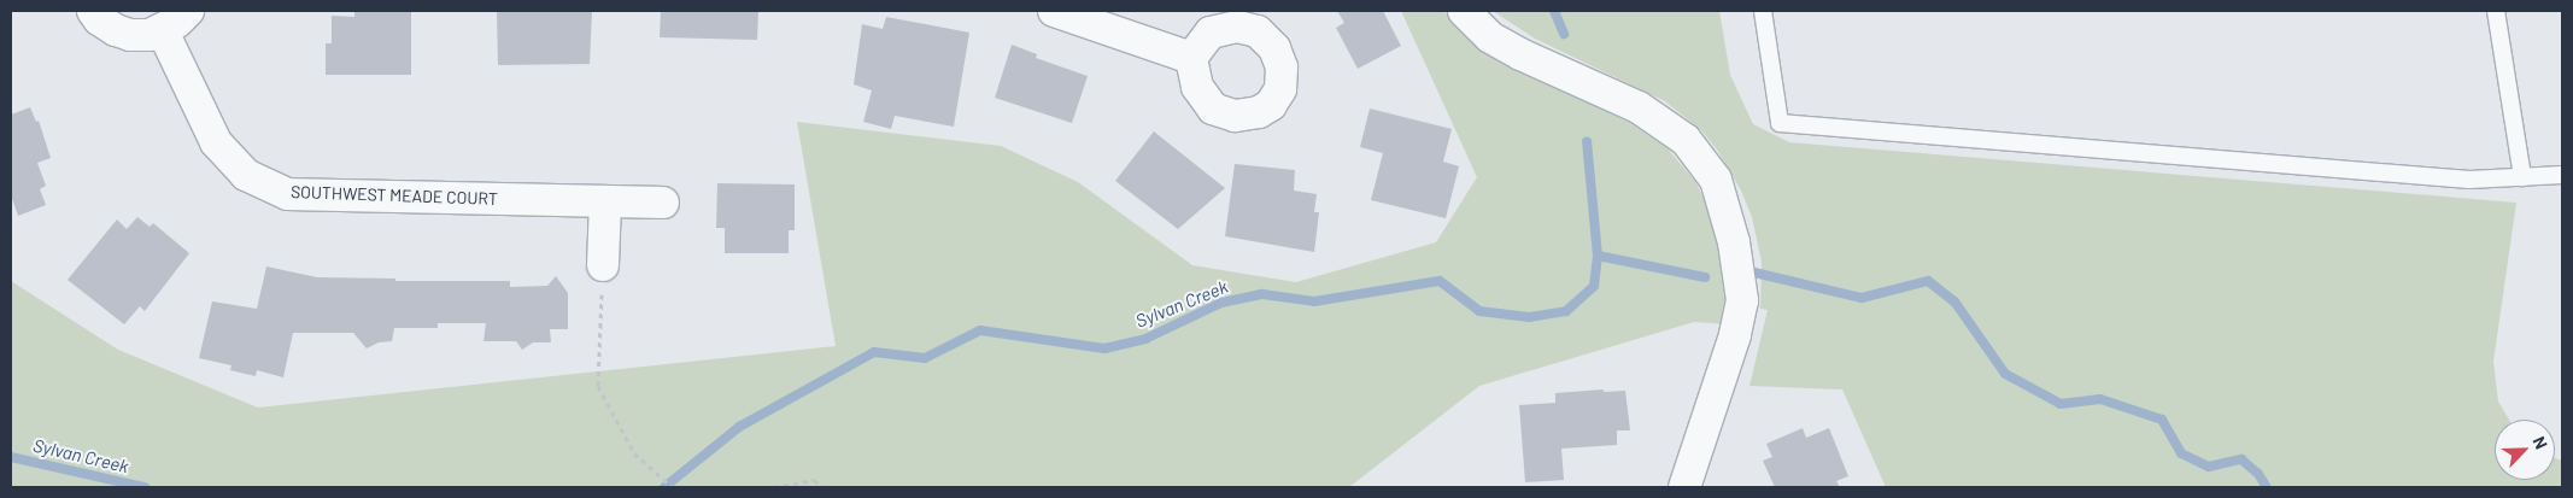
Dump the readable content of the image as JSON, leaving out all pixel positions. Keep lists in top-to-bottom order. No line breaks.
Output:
{"streets":{"street":["SOUTHWEST MEADE COURT"]},"water":["Sylvan Creek"],"north":"top right"}
